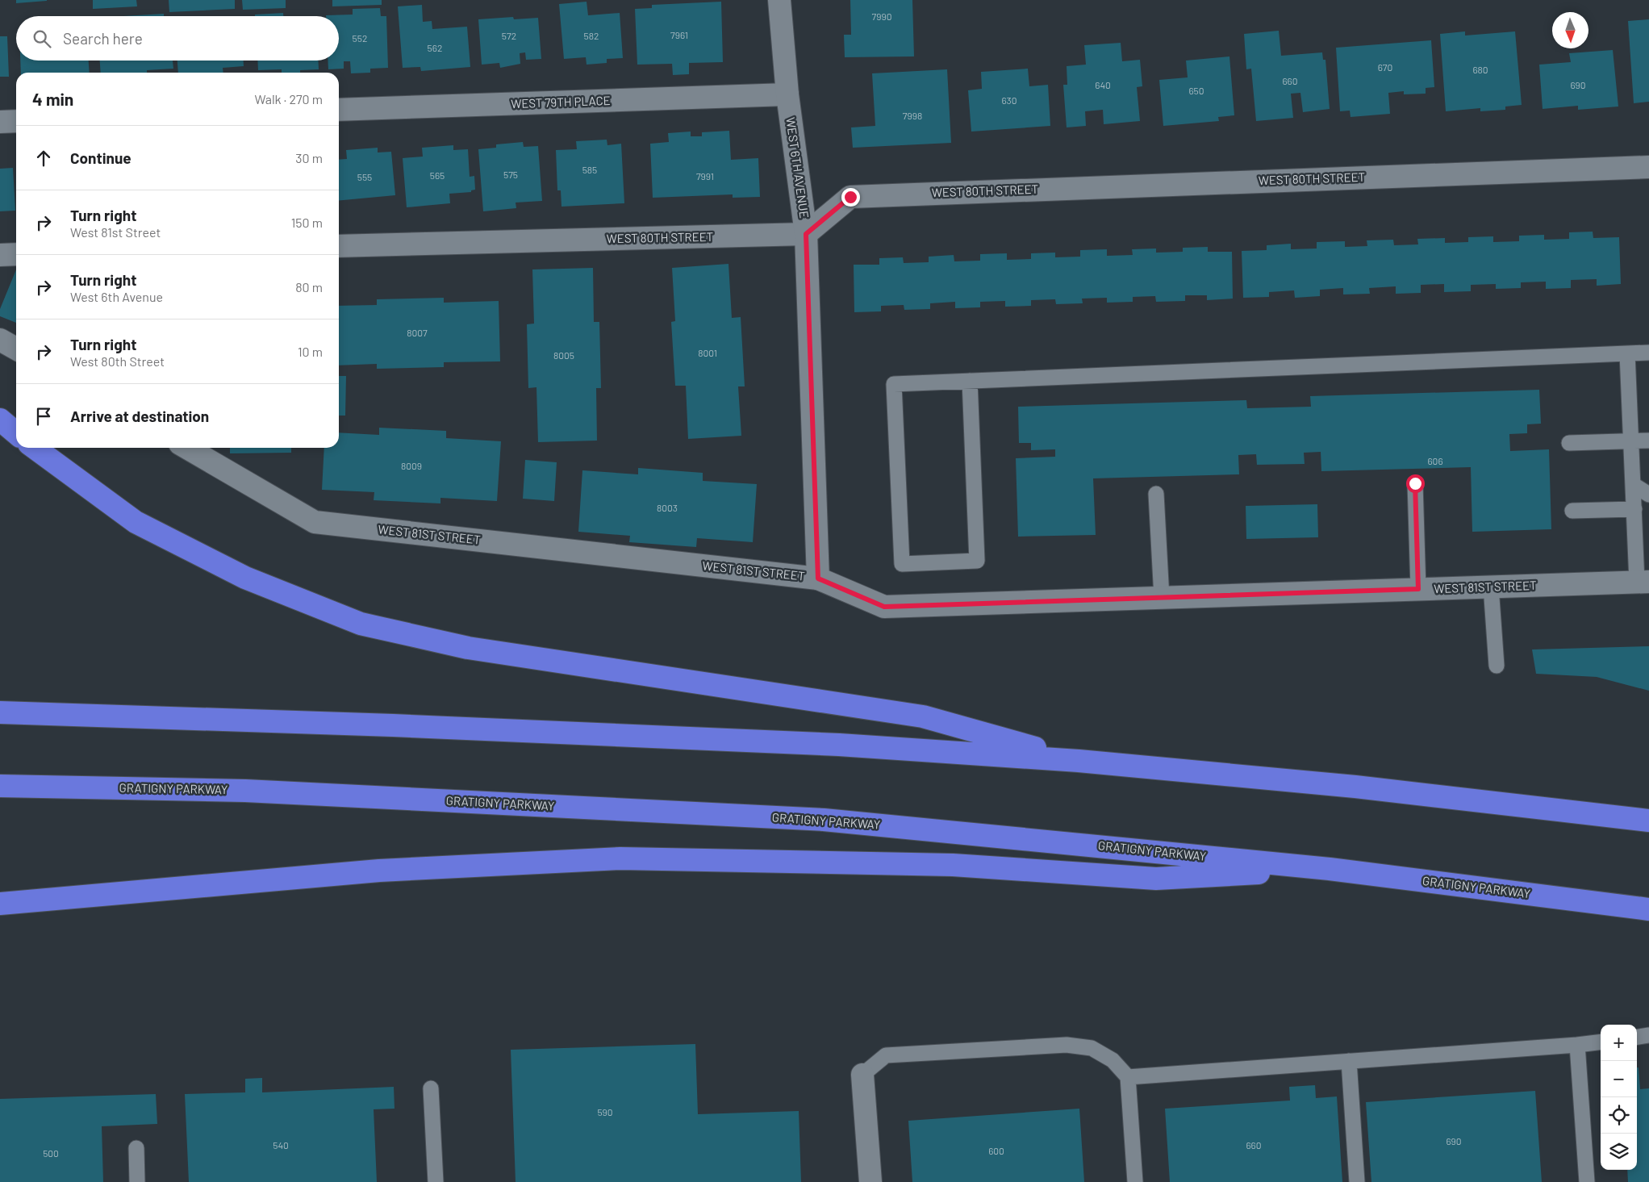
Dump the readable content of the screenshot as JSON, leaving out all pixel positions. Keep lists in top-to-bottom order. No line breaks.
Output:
{"streets":{"highway":["GRATIGNY PARKWAY"],"street":["WEST 79TH PLACE","WEST 6TH AVENUE","WEST 80TH STREET","WEST 81ST STREET"]},"crossings":[["WEST 79TH PLACE","WEST 6TH AVENUE"],["WEST 6TH AVENUE","WEST 80TH STREET"],["WEST 6TH AVENUE","WEST 81ST STREET"]],"house_numbers":["7990","7961","572","582","552","562","670","680","660","640","690","650","630","7998","585","575","565","7991","555","8007","8001","8005","606","8009","8003","590","690","540","660","600","500"],"north":"bottom","page":{"search":"Search here","heading":["4 min","Walk · 270 m"],"list":[["Continue","30 m"],["Turn right","West 81st Street","150 m"],["Turn right","West 6th Avenue","80 m"],["Turn right","West 80th Street","10 m"],"Arrive at destination"],"map_buttons":["+","−"]}}
